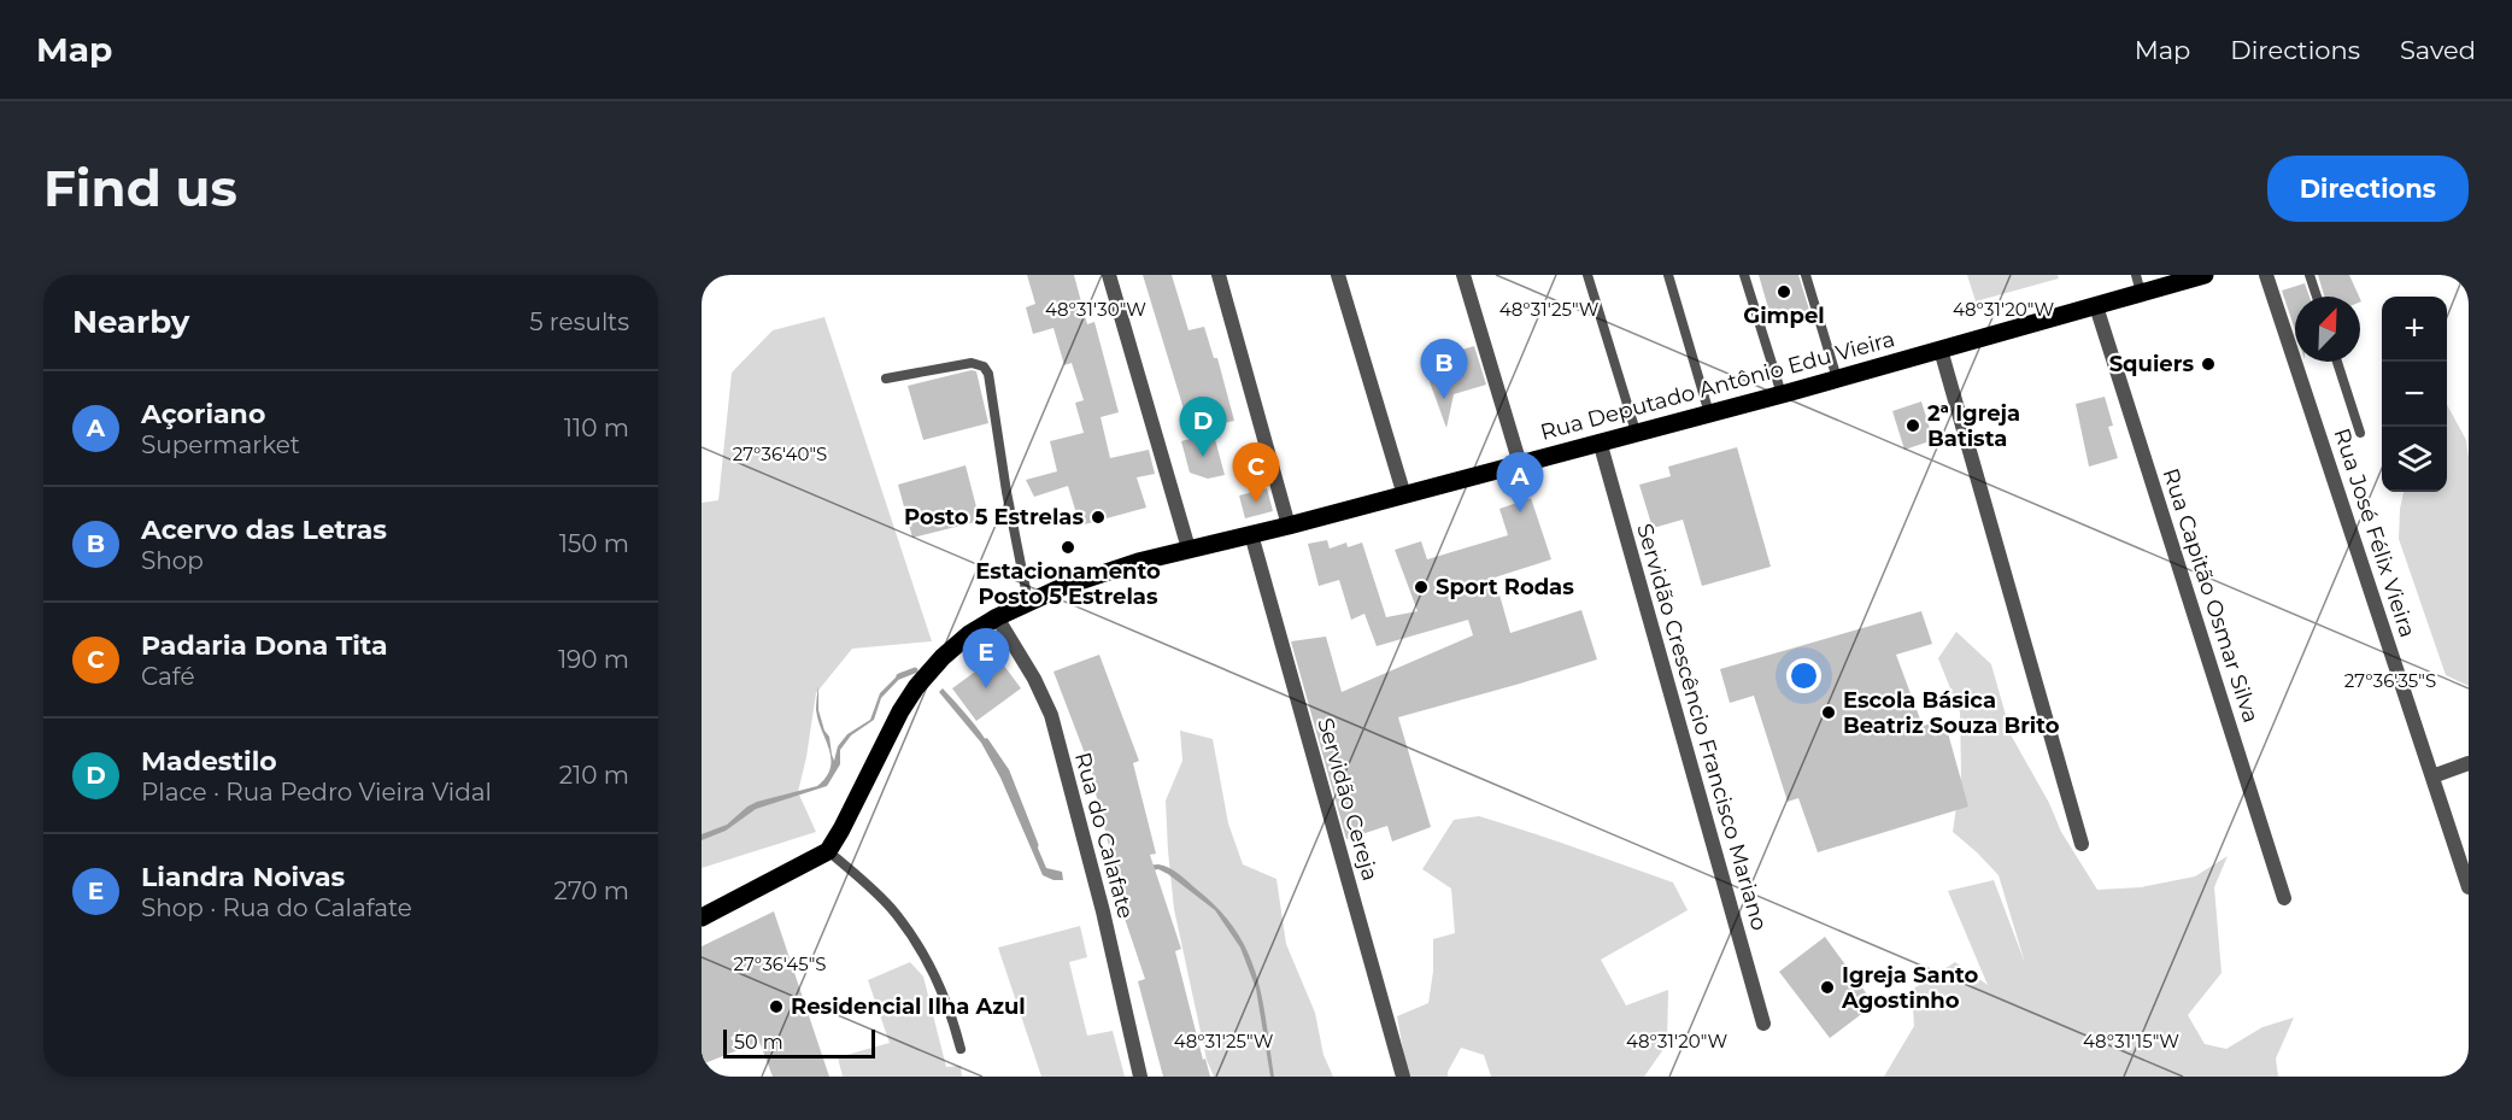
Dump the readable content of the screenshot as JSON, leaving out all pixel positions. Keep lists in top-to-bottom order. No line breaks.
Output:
{"streets":{"main road":["Rua Deputado Antônio Edu Vieira"],"street":["Rua José Félix Vieira","Rua Capitão Osmar Silva","Servidão Crescêncio Francisco Mariano","Servidão Cereja","Rua do Calafate"]},"crossings":[["Rua Deputado Antônio Edu Vieira","Rua Capitão Osmar Silva"],["Rua Deputado Antônio Edu Vieira","Servidão Crescêncio Francisco Mariano"],["Rua Deputado Antônio Edu Vieira","Servidão Cereja"],["Rua Deputado Antônio Edu Vieira","Rua do Calafate"]],"places":["Gimpel","Squiers","2ª Igreja Batista","Posto 5 Estrelas","Estacionamento Posto 5 Estrelas","Sport Rodas","Escola Básica Beatriz Souza Brito","Igreja Santo Agostinho","Residencial Ilha Azul"],"scale_bar":"50 m","north":"top right","page":{"header":"Map","nav":["Map","Directions","Saved"],"buttons":"Directions","title":"Find us","heading":["Nearby","5 results"],"map_buttons":["+","−"],"pins":["B","D","C","A","E"],"list":[{"mark":"A","name":"Açoriano","note":"Supermarket","value":"110 m"},{"mark":"B","name":"Acervo das Letras","note":"Shop","value":"150 m"},{"mark":"C","name":"Padaria Dona Tita","note":"Café","value":"190 m"},{"mark":"D","name":"Madestilo","note":"Place · Rua Pedro Vieira Vidal","value":"210 m"},{"mark":"E","name":"Liandra Noivas","note":"Shop · Rua do Calafate","value":"270 m"}],"scale":"50 m"},"coordinates":["48°31'30\"W","48°31'25\"W","48°31'20\"W","27°36'40\"S","27°36'35\"S","27°36'45\"S","48°31'15\"W"]}
